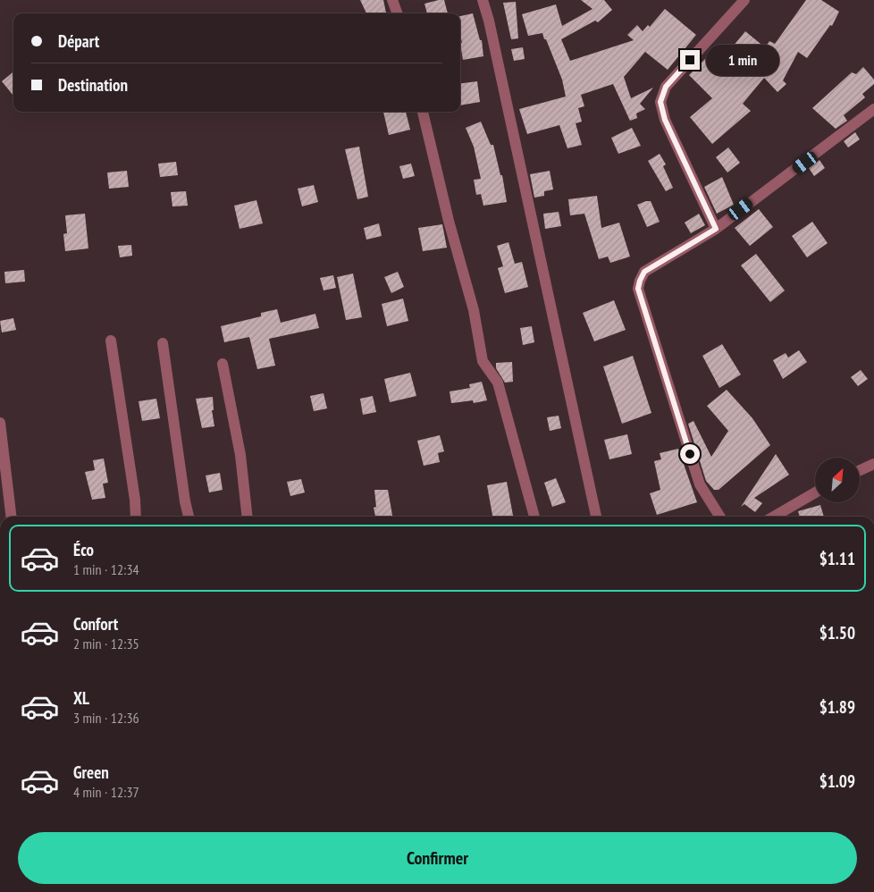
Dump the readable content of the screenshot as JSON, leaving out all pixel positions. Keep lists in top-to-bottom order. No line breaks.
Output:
{"north":"top right","page":{"banner":["Départ","Destination"],"bubble":"1 min","list":[{"name":"Éco","note":"1 min · 12:34","value":"$1.11"},{"name":"Confort","note":"2 min · 12:35","value":"$1.50"},{"name":"XL","note":"3 min · 12:36","value":"$1.89"},{"name":"Green","note":"4 min · 12:37","value":"$1.09"}],"buttons":"Confirmer"}}
